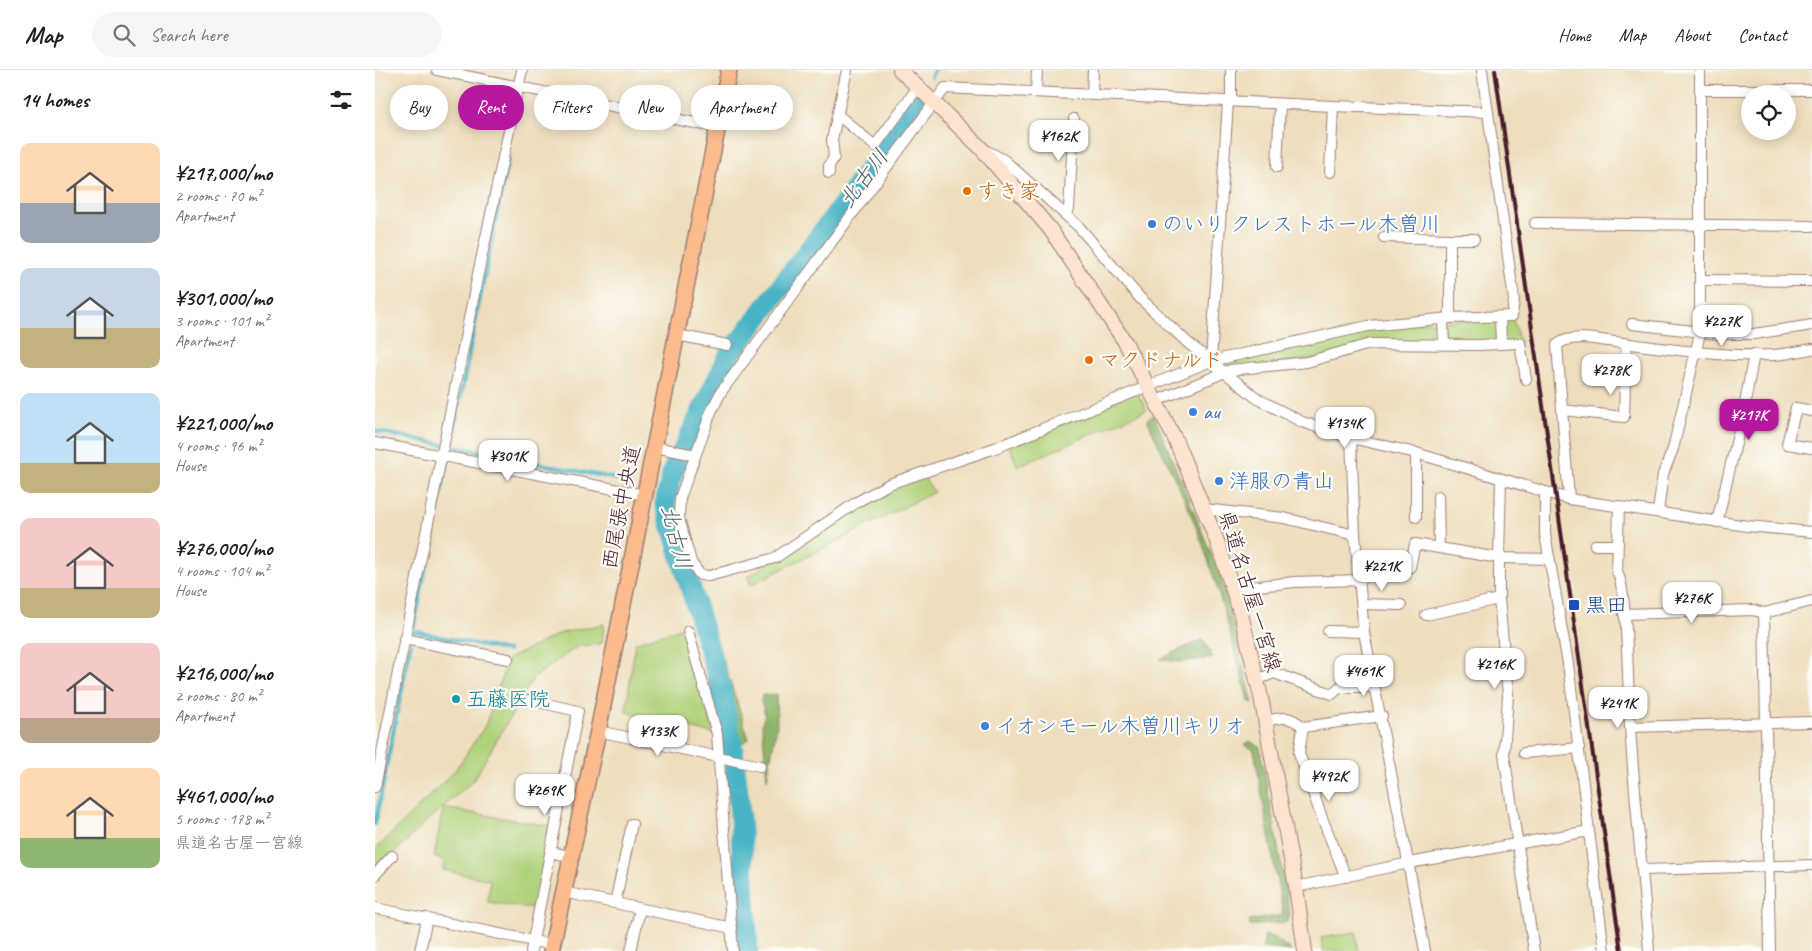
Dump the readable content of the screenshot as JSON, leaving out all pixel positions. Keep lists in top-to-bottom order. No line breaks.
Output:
{"streets":{"main road":["西尾張中央道","県道名古屋一宮線"]},"water":["北古川"],"places":{"other":["すき家","のいり クレストホール木曽川","マクドナルド","au","洋服の青山","五藤医院","イオンモール木曽川キリオ"],"transit":["黒田"]},"page":{"header":"Map","search":"Search here","nav":["Home","Map","About","Contact"],"heading":"14 homes","chip":["Buy","Rent","Filters","New","Apartment"],"price":["¥162K","¥227K","¥278K","¥217K","¥134K","¥301K","¥221K","¥276K","¥216K","¥461K","¥241K","¥133K","¥492K","¥269K"],"list":[{"name":"¥217,000/mo","note":"2 rooms · 70 m² · Apartment"},{"name":"¥301,000/mo","note":"3 rooms · 101 m² · Apartment"},{"name":"¥221,000/mo","note":"4 rooms · 96 m² · House"},{"name":"¥276,000/mo","note":"4 rooms · 104 m² · House"},{"name":"¥216,000/mo","note":"2 rooms · 80 m² · Apartment"},{"name":"¥461,000/mo","note":"5 rooms · 178 m² · 県道名古屋一宮線"}]}}
